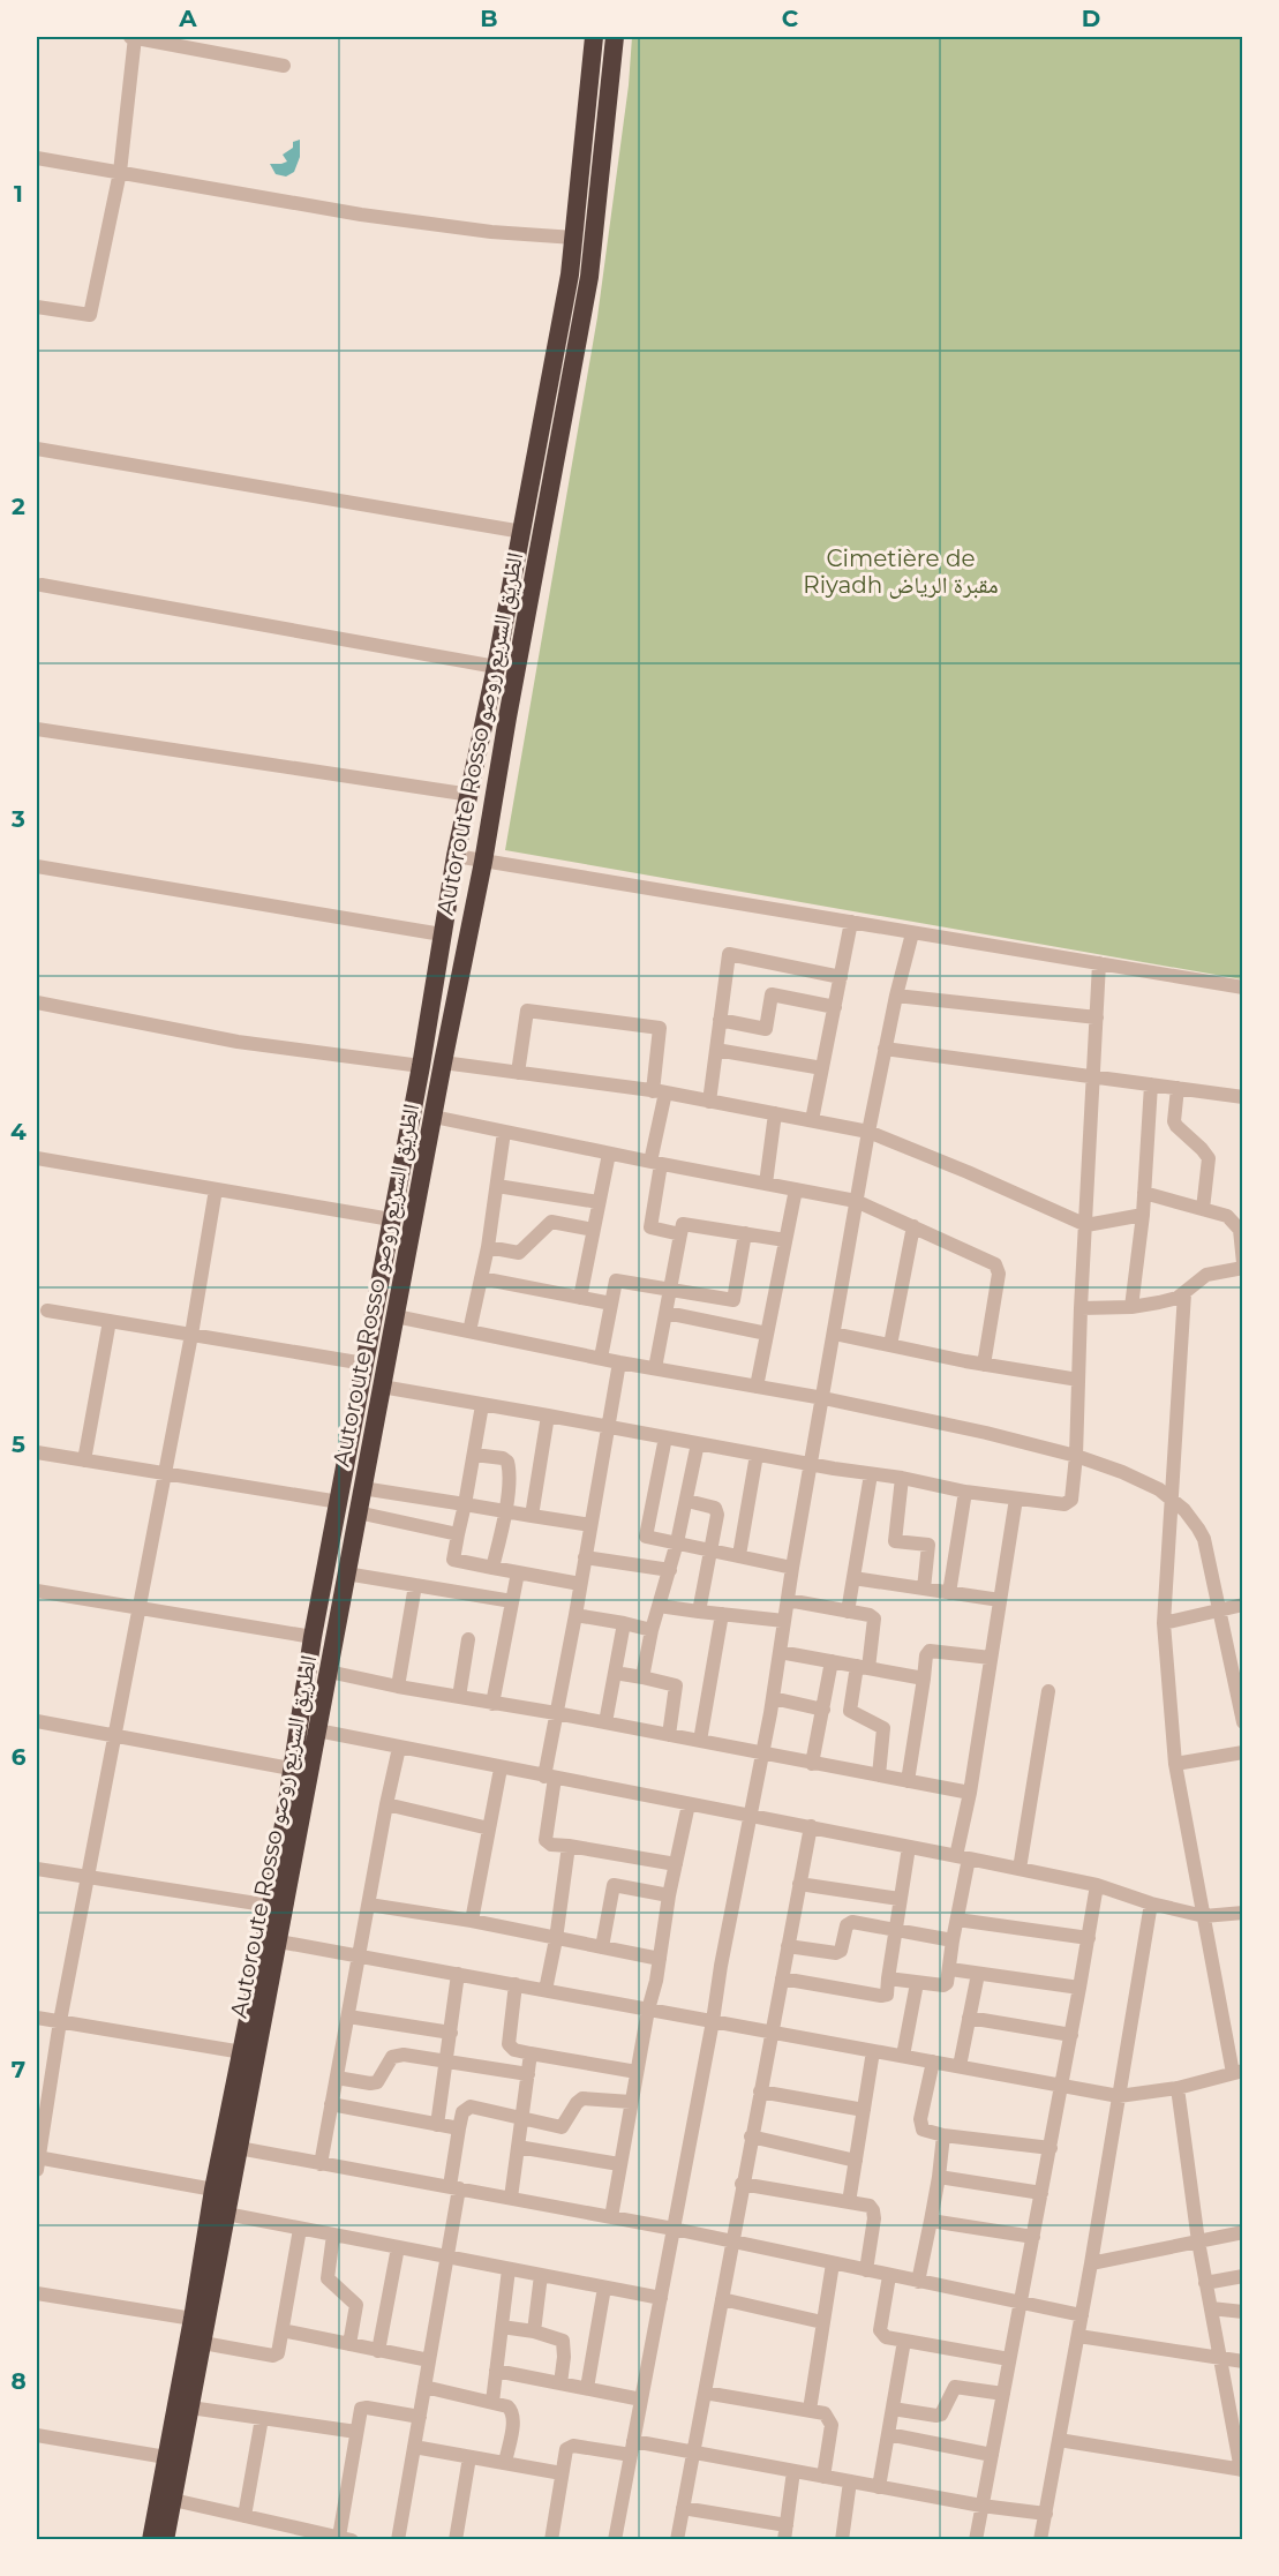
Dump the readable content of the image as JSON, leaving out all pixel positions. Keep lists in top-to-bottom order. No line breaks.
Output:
{"streets":{"highway":["Autoroute Rosso الطريق السريع روصو"]},"parks":["Cimetière de Riyadh مقبرة الرياض"],"grid":{"columns":["A","B","C","D"],"rows":["1","2","3","4","5","6","7","8"]}}
